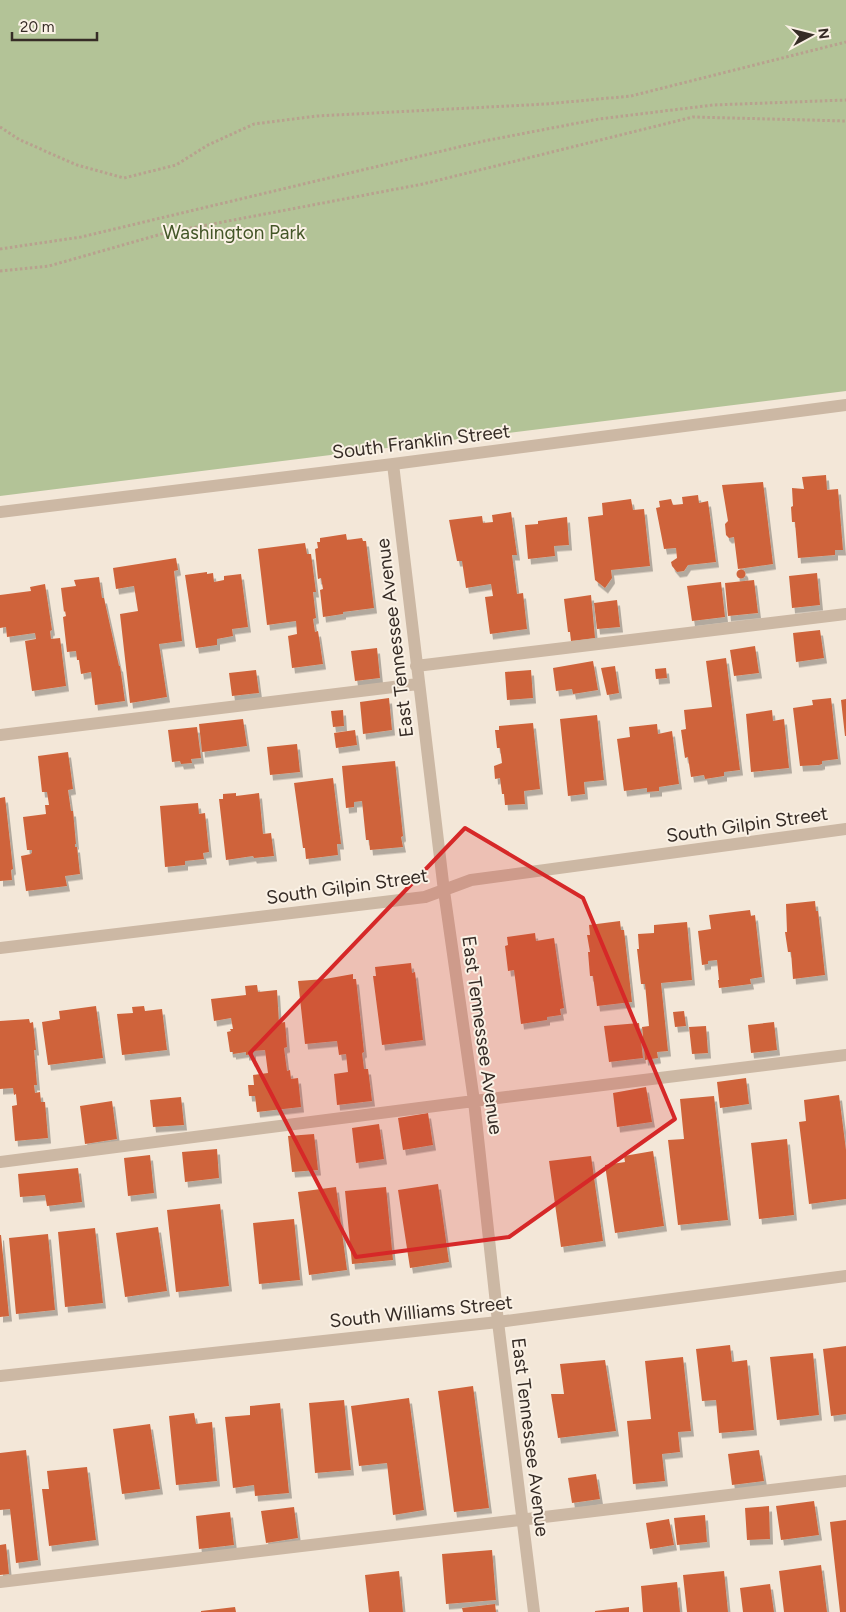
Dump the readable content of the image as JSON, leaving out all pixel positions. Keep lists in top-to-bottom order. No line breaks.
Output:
{"streets":{"street":["South Franklin Street","East Tennessee Avenue","South Gilpin Street","South Williams Street"]},"crossings":[["South Franklin Street","East Tennessee Avenue"],["East Tennessee Avenue","South Gilpin Street"],["East Tennessee Avenue","South Williams Street"]],"parks":["Washington Park"],"scale_bar":"20 m","north":"right"}
